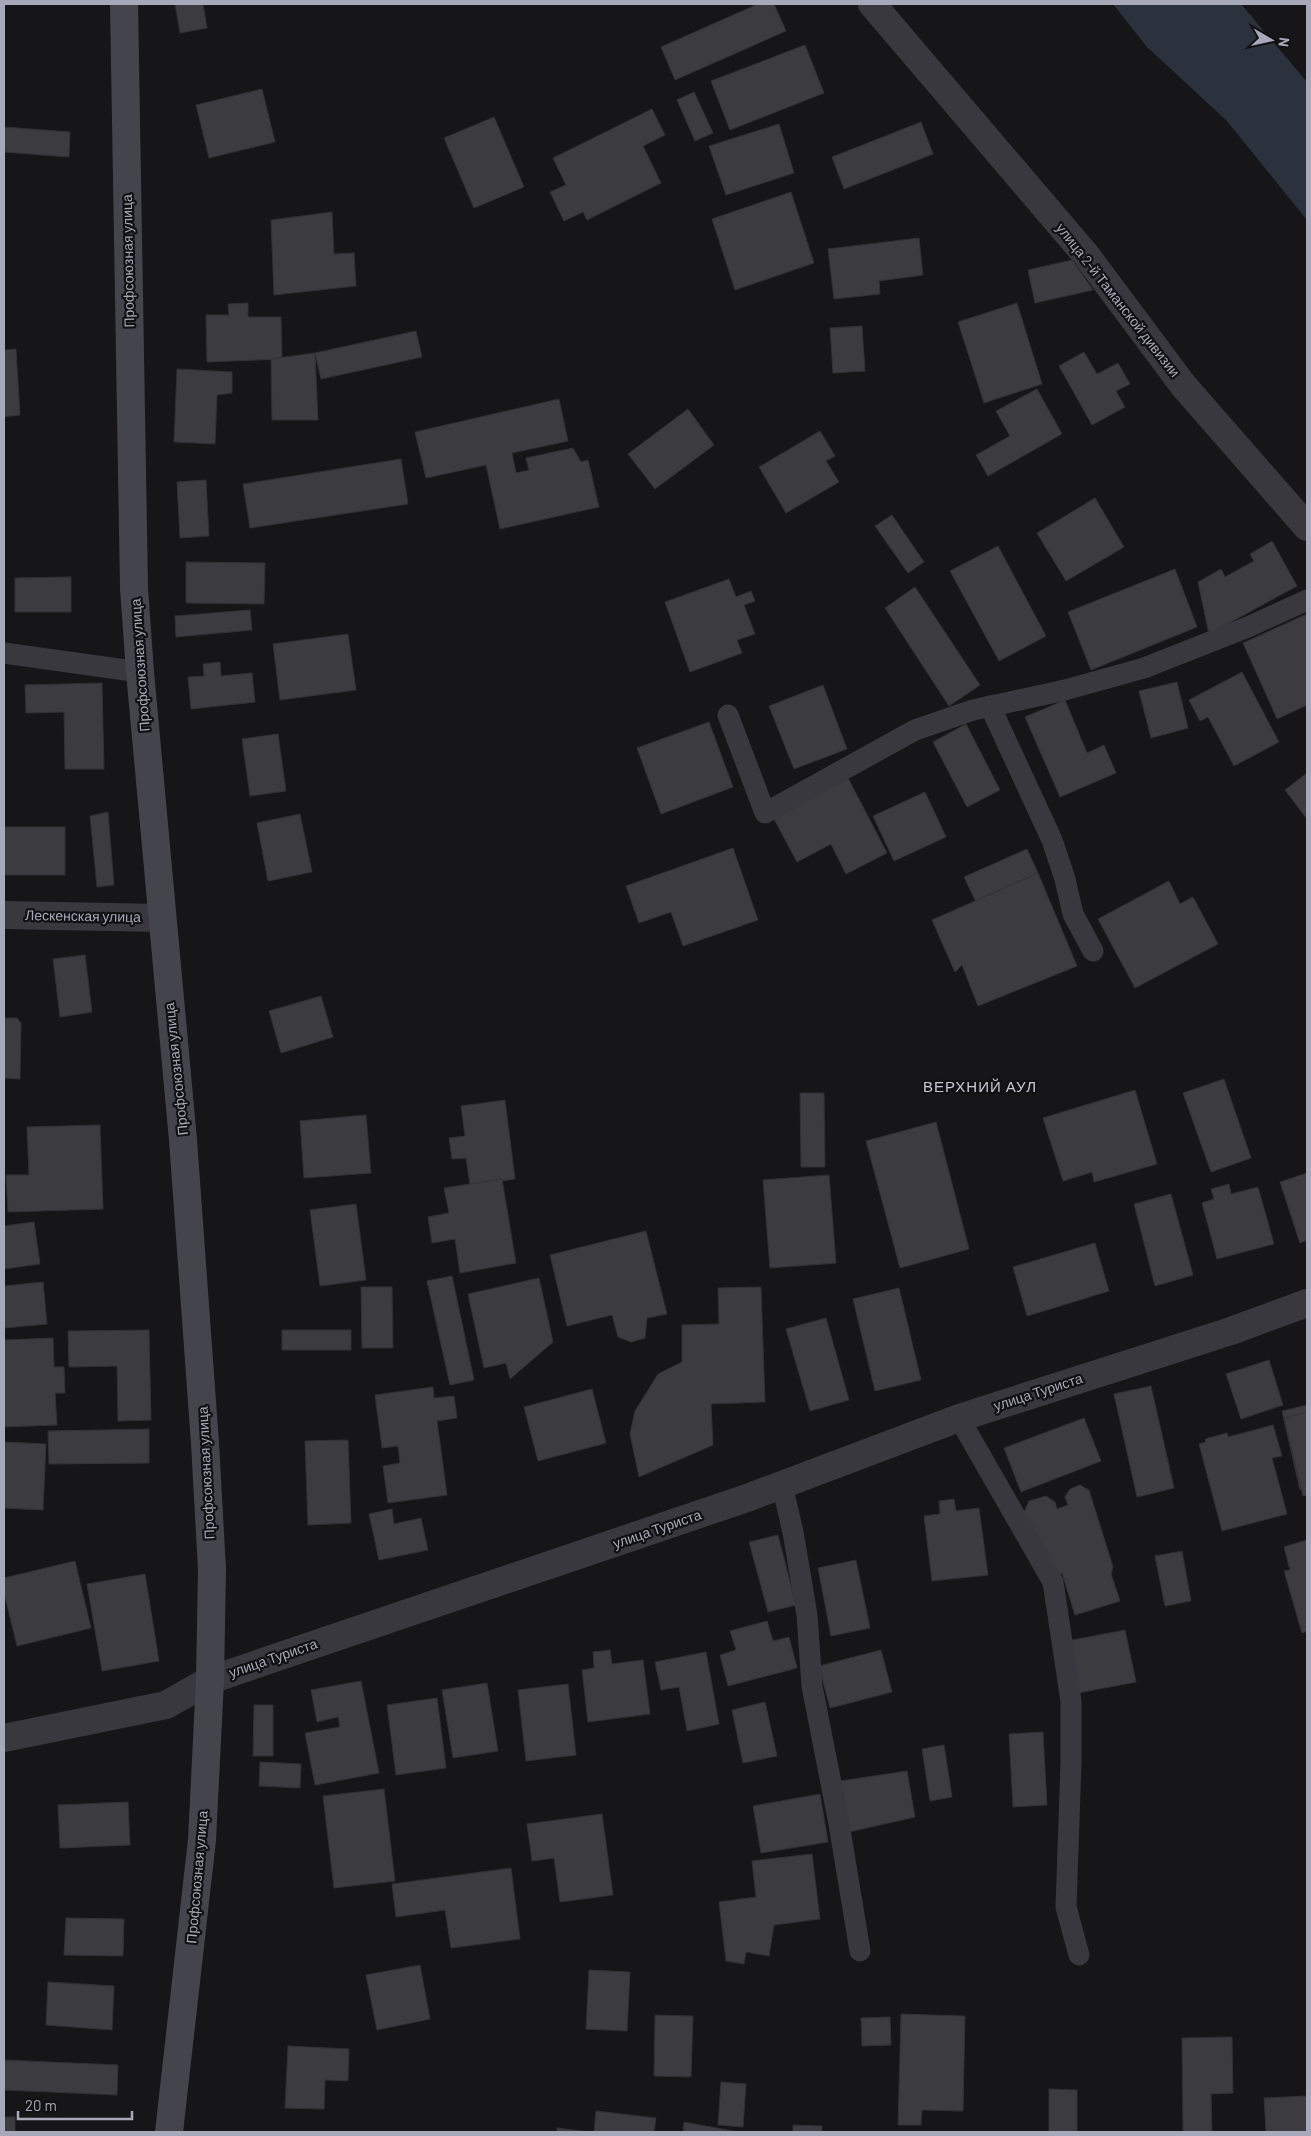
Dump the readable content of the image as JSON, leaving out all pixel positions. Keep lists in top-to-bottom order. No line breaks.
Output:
{"streets":{"street":["Профсоюзная улица","улица 2-й Таманской дивизии","Лескенская улица","улица Туриста"]},"crossings":[["Профсоюзная улица","Лескенская улица"],["Профсоюзная улица","улица Туриста"]],"districts":["ВЕРХНИЙ АУЛ"],"scale_bar":"20 m","north":"right"}
